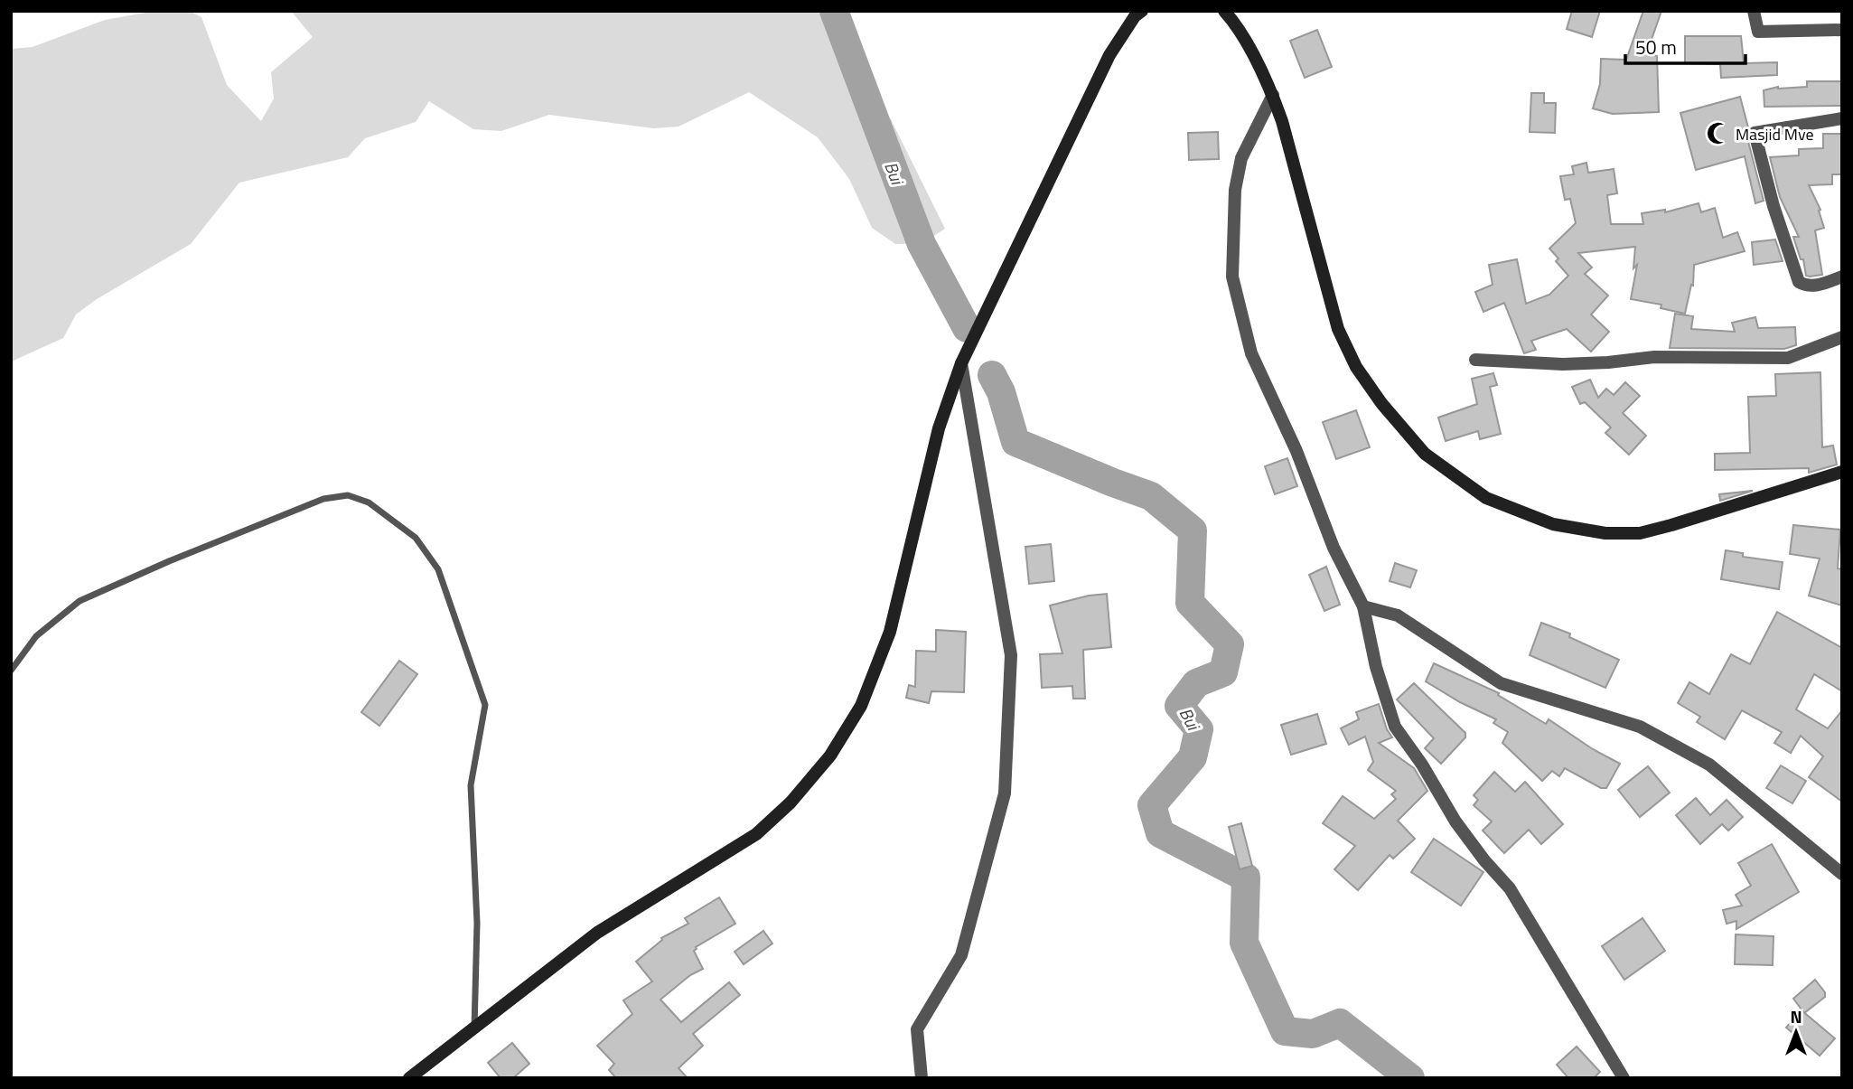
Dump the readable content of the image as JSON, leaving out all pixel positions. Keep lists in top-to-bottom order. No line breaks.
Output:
{"water":["Bui"],"places":{"mosque":["Masjid Mve"]},"scale_bar":"50 m","north":"top"}
